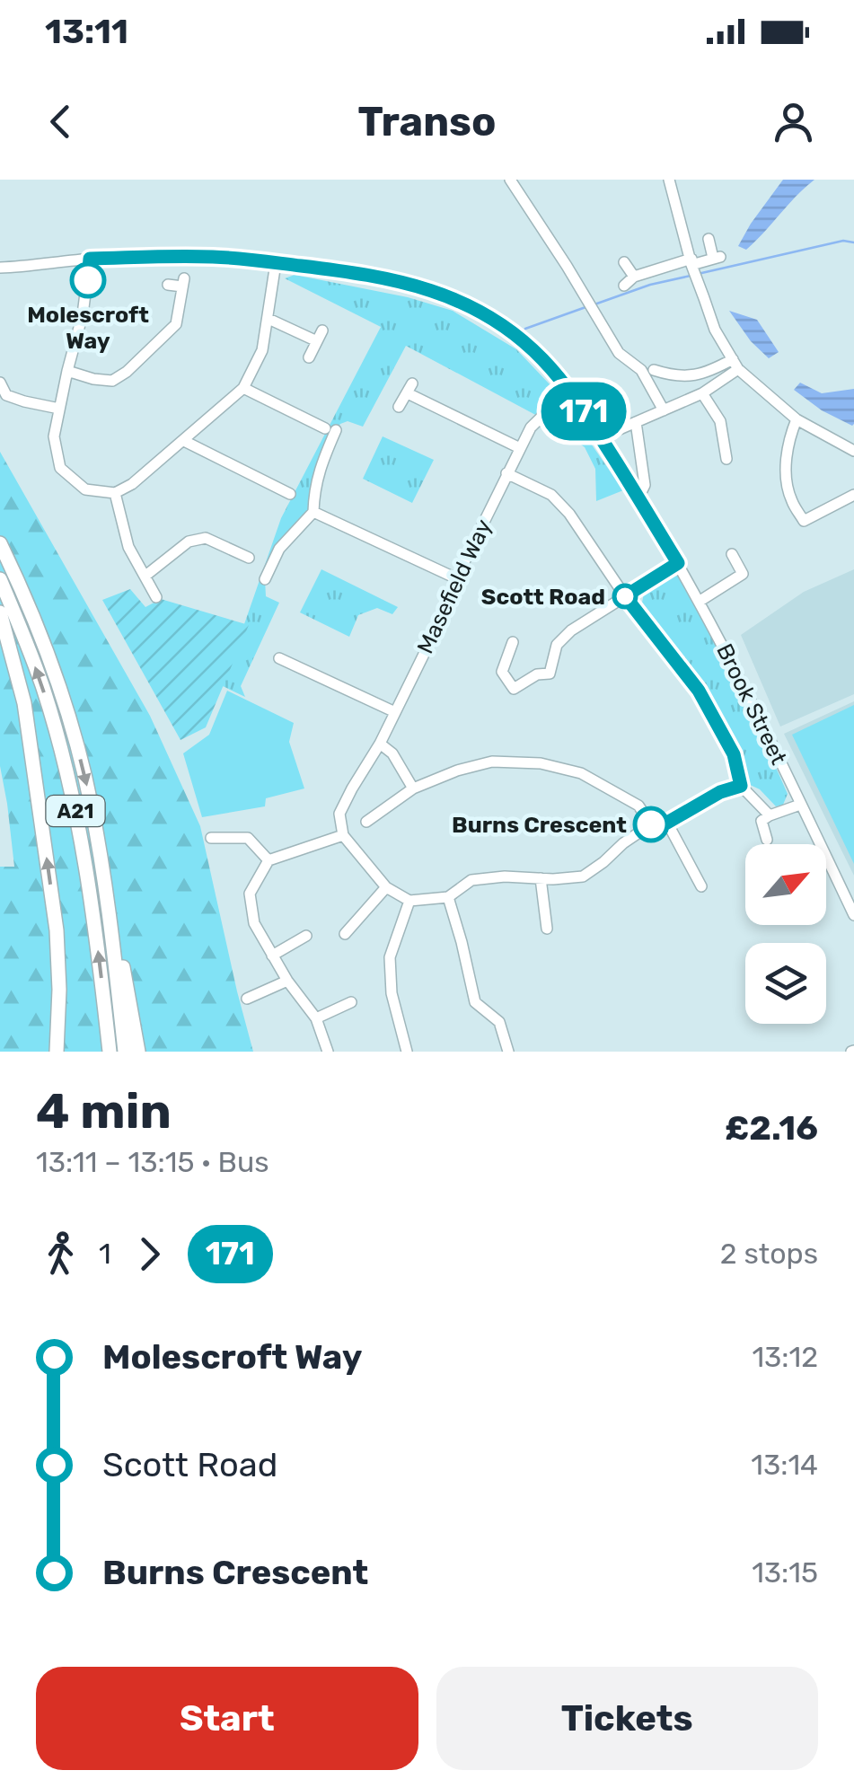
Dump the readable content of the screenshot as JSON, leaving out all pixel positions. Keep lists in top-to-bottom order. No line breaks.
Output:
{"streets":{"highway":["A21"],"street":["Masefield Way","Brook Street"]},"crossings":[["Masefield Way","Brook Street"]],"places":["Molescroft Way","Scott Road","Burns Crescent"],"lines":["bus line 171"],"north":"top right","page":{"status":"13:11","header":"Transo","on_map":"171","heading":["4 min","13:11 – 13:15 · Bus","£2.16"],"legs":["1","171","2 stops"],"list":[{"name":"Molescroft Way","value":"13:12"},{"name":"Scott Road","value":"13:14"},{"name":"Burns Crescent","value":"13:15"}],"buttons":["Start","Tickets"]}}
